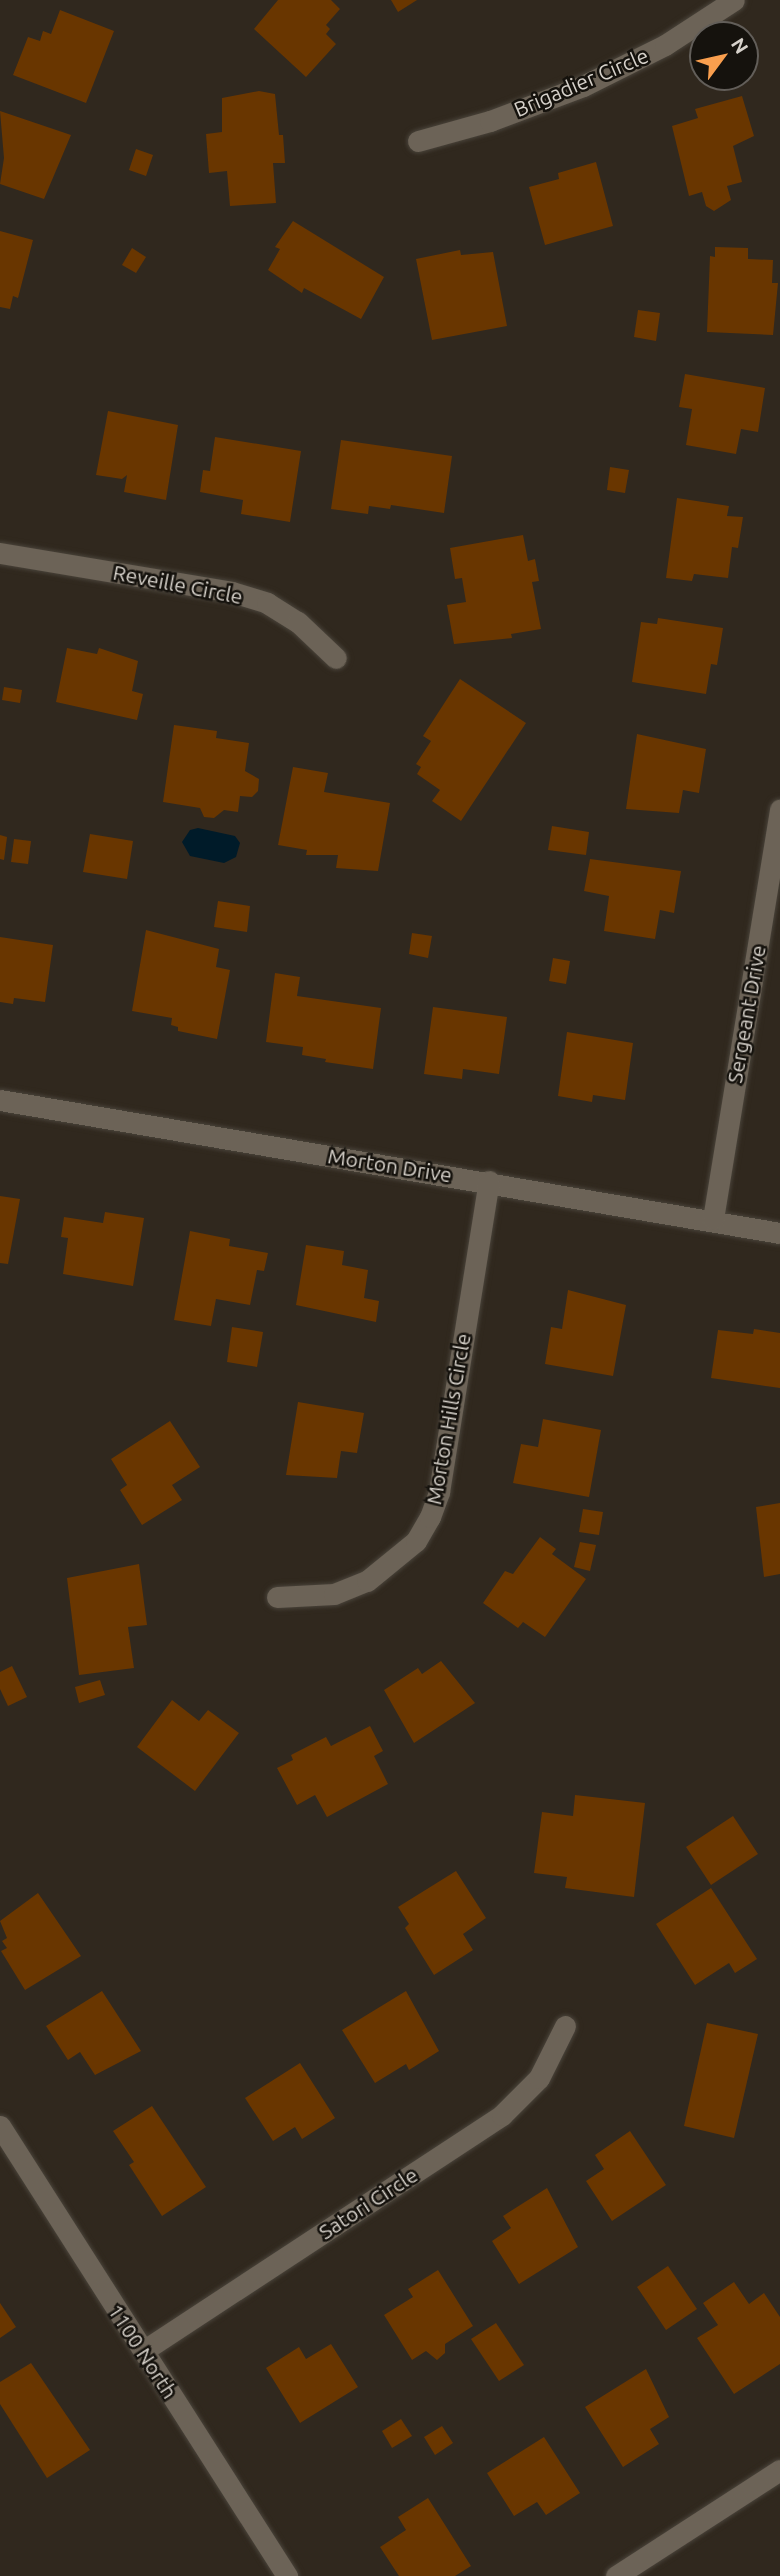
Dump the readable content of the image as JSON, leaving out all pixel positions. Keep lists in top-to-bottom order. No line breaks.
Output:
{"streets":{"street":["Brigadier Circle","Reveille Circle","Sergeant Drive","Morton Drive","Morton Hills Circle","Satori Circle","1100 North"]},"crossings":[["Sergeant Drive","Morton Drive"],["Morton Drive","Morton Hills Circle"],["Satori Circle","1100 North"]],"north":"top right"}
